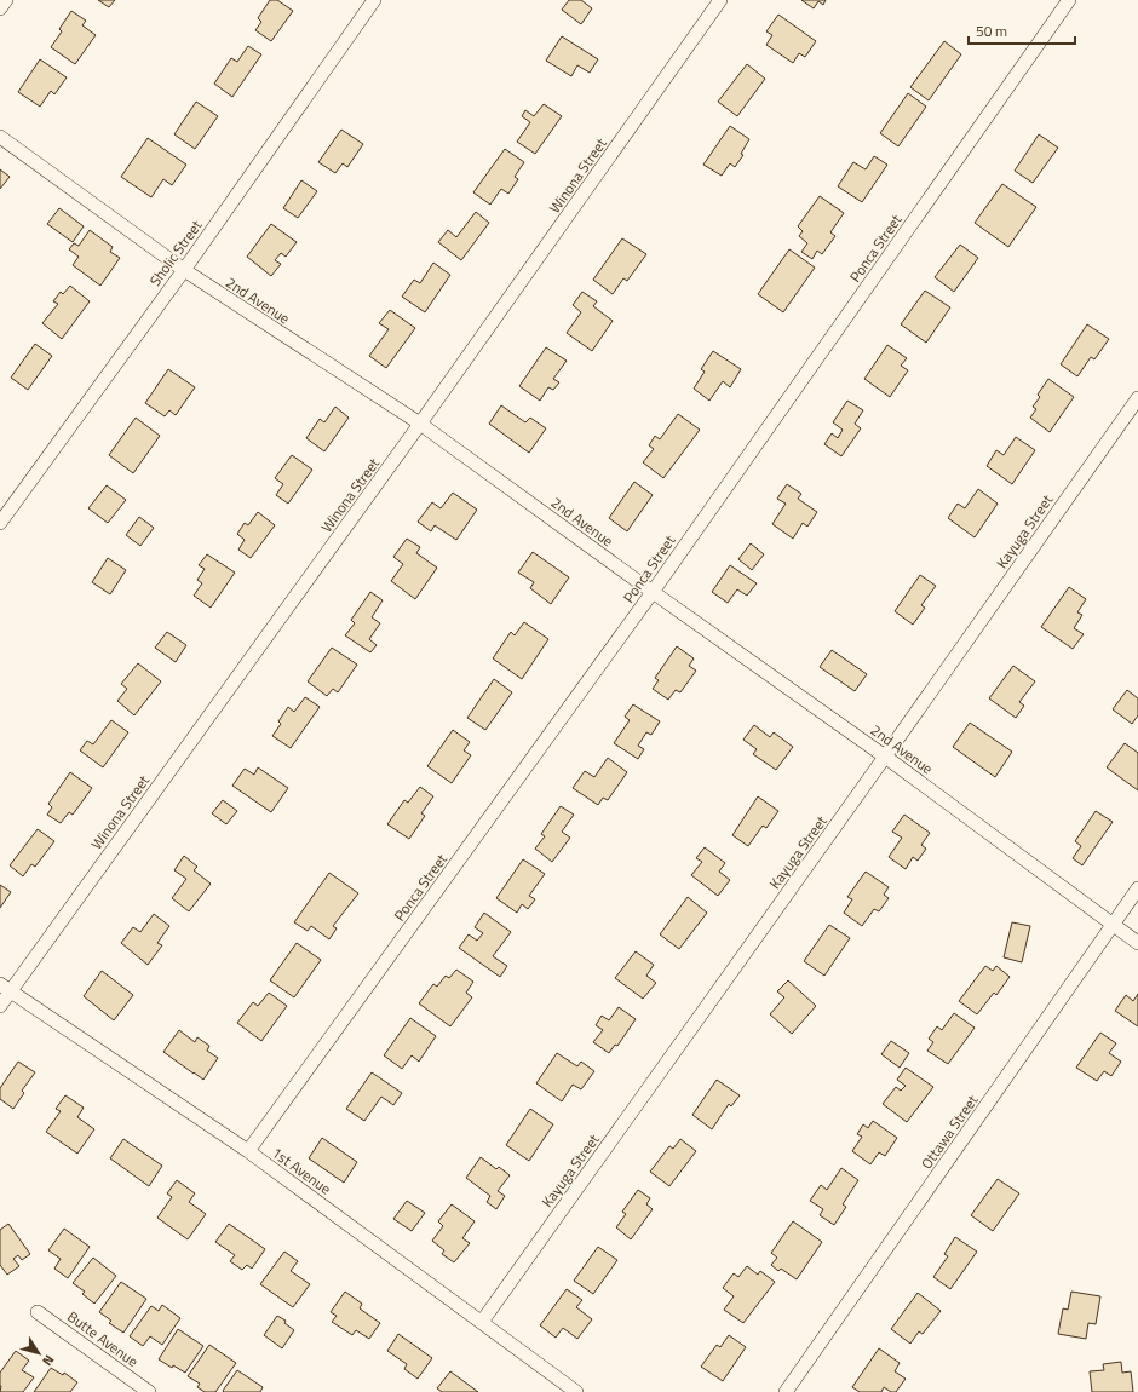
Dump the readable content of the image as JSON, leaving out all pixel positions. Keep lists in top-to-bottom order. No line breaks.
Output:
{"streets":{"street":["Winona Street","Ponca Street","Sholic Street","2nd Avenue","Kayuga Street","Ottawa Street","1st Avenue","Butte Avenue"]},"crossings":[["Winona Street","2nd Avenue"],["Winona Street","1st Avenue"],["Ponca Street","2nd Avenue"],["Ponca Street","1st Avenue"],["Sholic Street","2nd Avenue"],["2nd Avenue","Kayuga Street"],["2nd Avenue","Ottawa Street"],["Kayuga Street","1st Avenue"]],"scale_bar":"50 m","north":"bottom right"}
